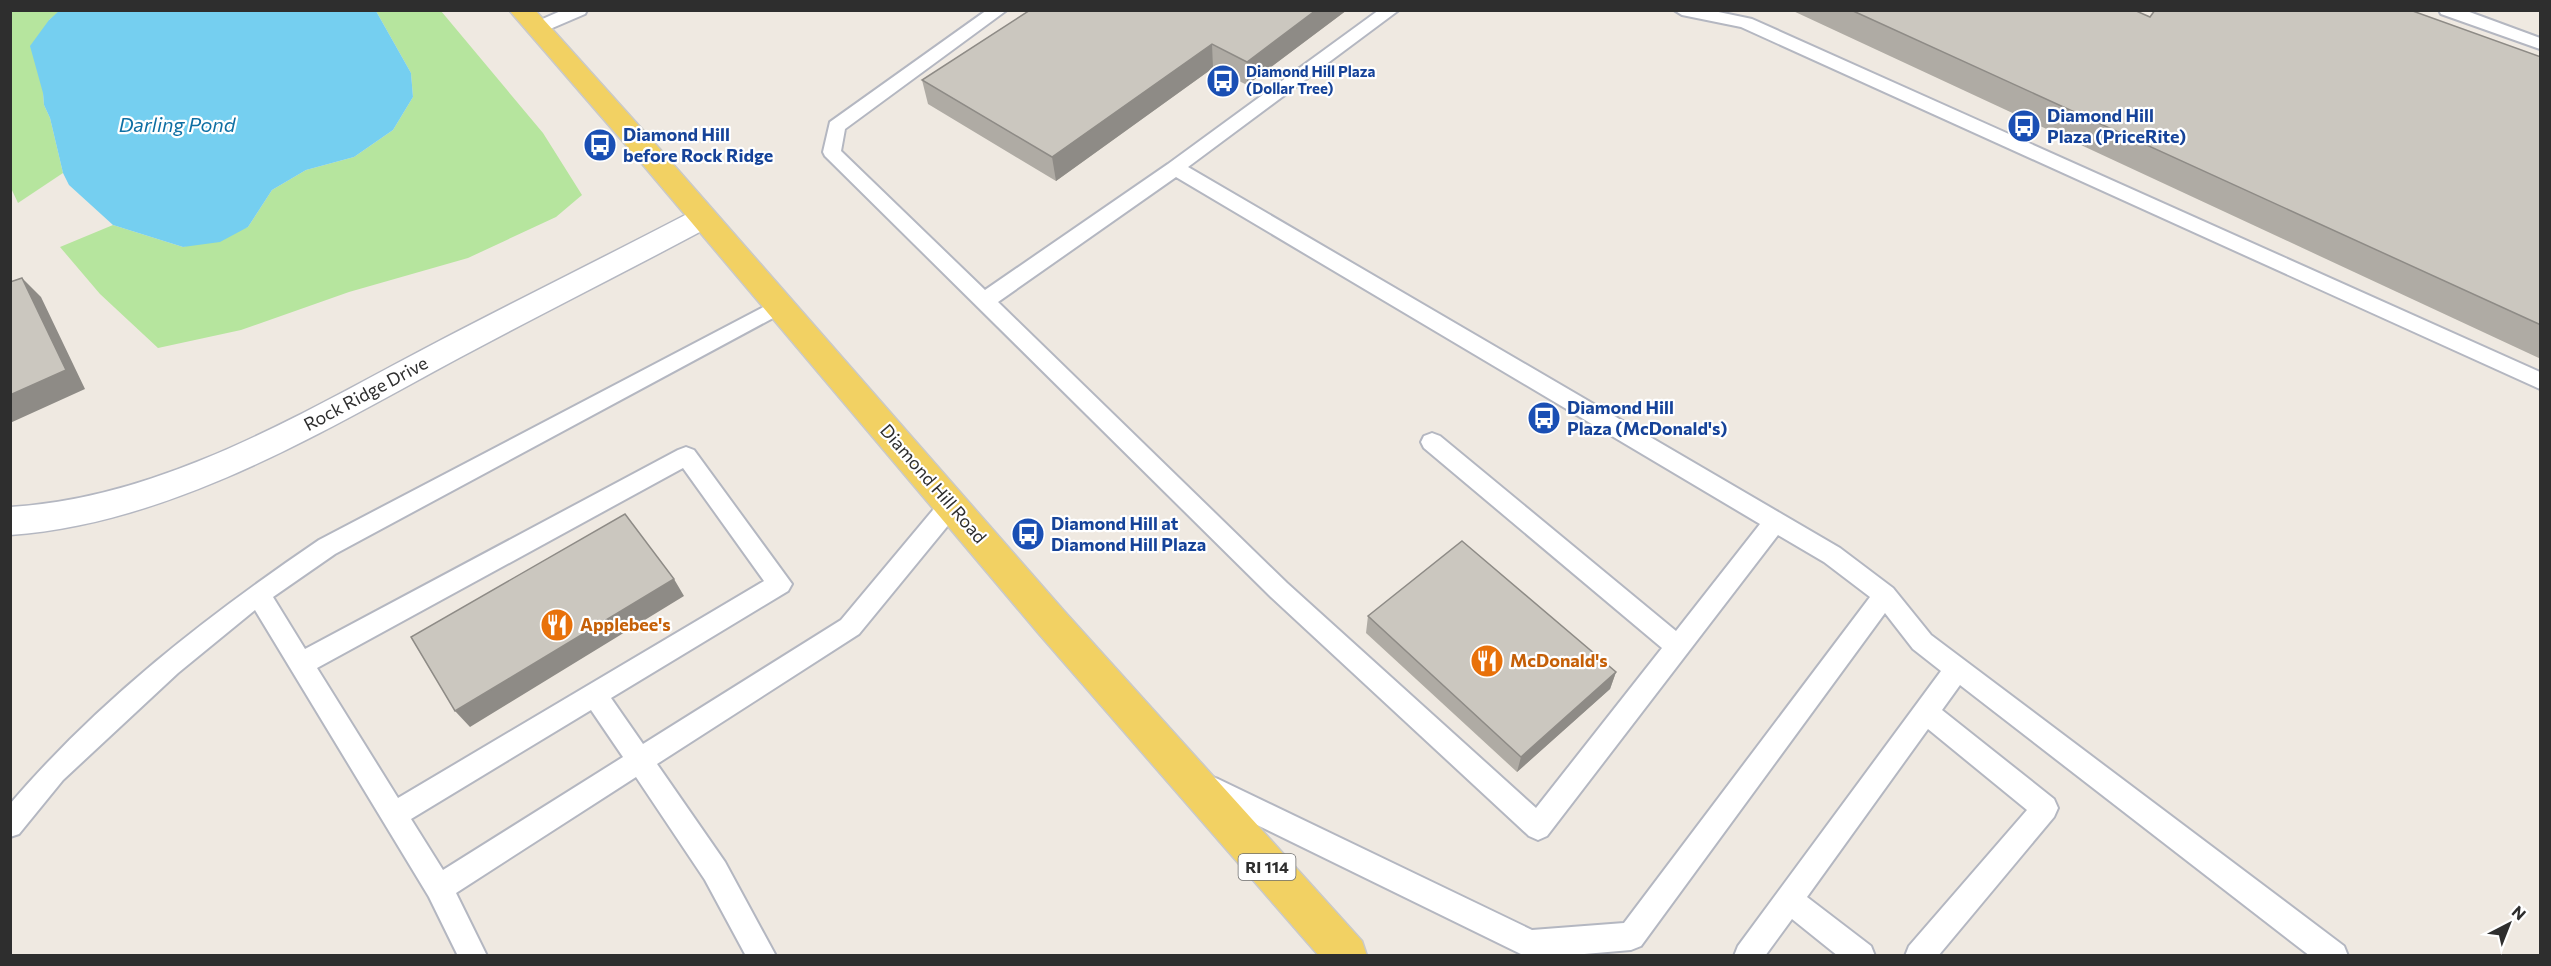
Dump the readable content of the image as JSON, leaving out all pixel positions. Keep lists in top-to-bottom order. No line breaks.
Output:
{"streets":{"main road":["Diamond Hill Road","RI 114"],"street":["Rock Ridge Drive"]},"crossings":[["Rock Ridge Drive","Diamond Hill Road"]],"water":["Darling Pond"],"places":{"bus stop":["Diamond Hill Plaza (Dollar Tree)","Diamond Hill Plaza (PriceRite)","Diamond Hill before Rock Ridge","Diamond Hill Plaza (McDonald's)","Diamond Hill at Diamond Hill Plaza"],"restaurant":["Applebee's","McDonald's"]},"north":"top right"}
